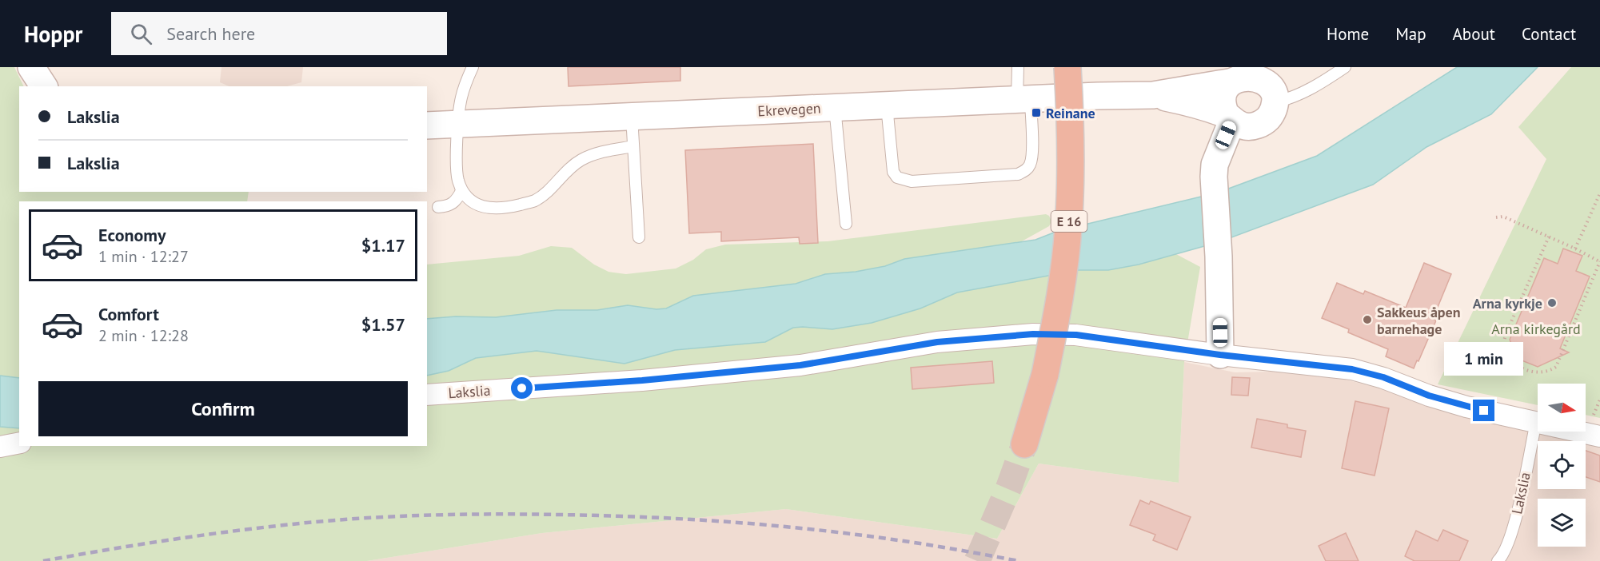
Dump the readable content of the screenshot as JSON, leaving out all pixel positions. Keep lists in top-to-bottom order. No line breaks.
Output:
{"streets":{"highway":["E 16"],"main road":["Ekrevegen"],"street":["Lakslia"]},"parks":["Arna kirkegård"],"places":{"transit":["Reinane"],"other":["Arna kyrkje","Sakkeus åpen barnehage"]},"north":"right","page":{"header":"Hoppr","search":"Search here","nav":["Home","Map","About","Contact"],"banner":["Lakslia","Lakslia"],"list":[{"name":"Economy","note":"1 min · 12:27","value":"$1.17"},{"name":"Comfort","note":"2 min · 12:28","value":"$1.57"}],"bubble":"1 min","buttons":"Confirm"}}
